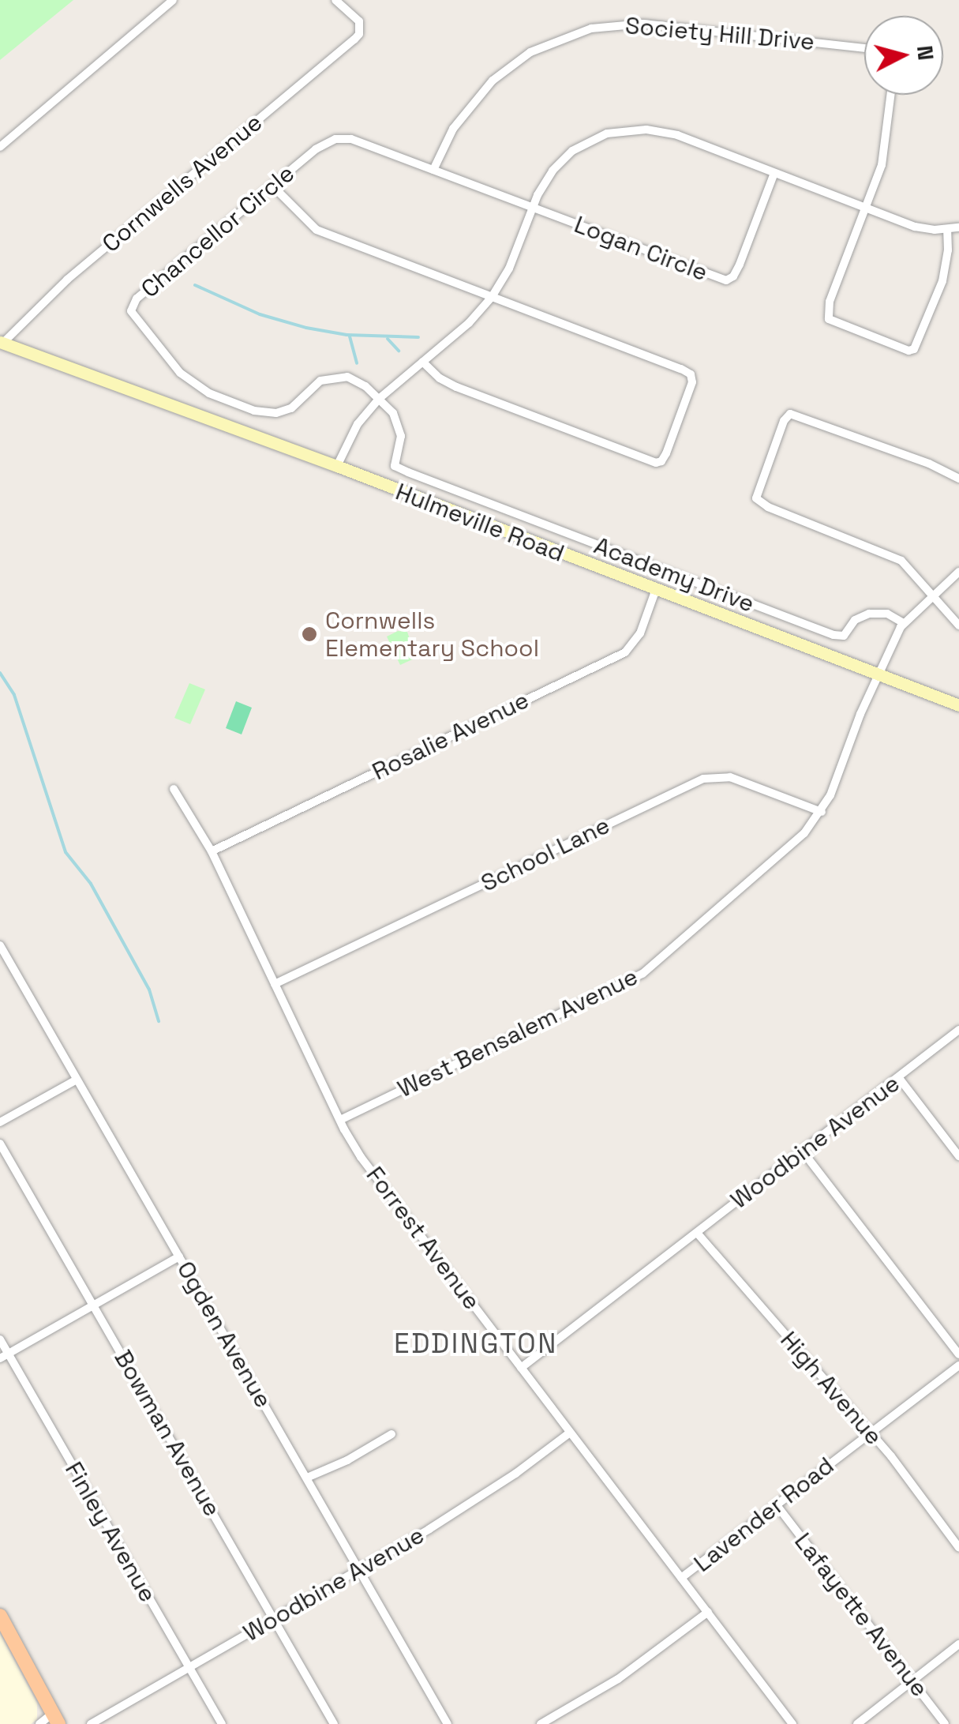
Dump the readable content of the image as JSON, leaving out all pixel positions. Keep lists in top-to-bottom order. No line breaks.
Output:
{"streets":{"main road":["Hulmeville Road"],"street":["Society Hill Drive","Cornwells Avenue","Chancellor Circle","Logan Circle","Academy Drive","Rosalie Avenue","School Lane","West Bensalem Avenue","Woodbine Avenue","Forrest Avenue","Ogden Avenue","High Avenue","Bowman Avenue","Lavender Road","Finley Avenue","Lafayette Avenue"]},"crossings":[["Society Hill Drive","Chancellor Circle"],["Cornwells Avenue","Hulmeville Road"],["Chancellor Circle","Logan Circle"],["Chancellor Circle","Academy Drive"],["Hulmeville Road","Rosalie Avenue"],["Hulmeville Road","West Bensalem Avenue"],["Academy Drive","West Bensalem Avenue"],["Rosalie Avenue","Forrest Avenue"],["School Lane","West Bensalem Avenue"],["School Lane","Forrest Avenue"],["West Bensalem Avenue","Forrest Avenue"],["Woodbine Avenue","Forrest Avenue"],["Woodbine Avenue","Ogden Avenue"],["Woodbine Avenue","High Avenue"],["Woodbine Avenue","Bowman Avenue"],["Woodbine Avenue","Finley Avenue"],["Forrest Avenue","Lavender Road"],["High Avenue","Lavender Road"],["Lavender Road","Lafayette Avenue"]],"districts":["EDDINGTON"],"places":["Cornwells Elementary School"],"north":"right"}
